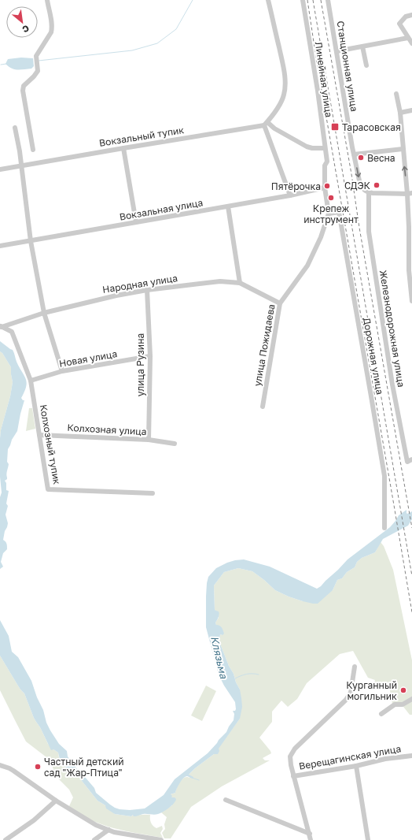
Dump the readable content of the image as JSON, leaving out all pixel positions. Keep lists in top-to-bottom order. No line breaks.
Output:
{"streets":{"street":["Станционная улица","Линейная улица","Вокзальный тупик","Вокзальная улица","Народная улица","Железнодорожная улица","улица Пожидаева","Дорожная улица","Новая улица","улица Рузина","Колхозная улица","Колхозный тупик","Верещагинская улица"]},"crossings":[["Станционная улица","Железнодорожная улица"],["Линейная улица","Вокзальная улица"],["Линейная улица","улица Пожидаева"],["Вокзальная улица","улица Пожидаева"],["Народная улица","улица Пожидаева"],["Народная улица","улица Рузина"],["Народная улица","Колхозный тупик"],["улица Пожидаева","Дорожная улица"],["Новая улица","улица Рузина"],["Новая улица","Колхозный тупик"],["улица Рузина","Колхозная улица"],["Колхозная улица","Колхозный тупик"]],"water":["Клязьма"],"places":{"transit":["Тарасовская"],"other":["Весна","СДЭК","Пятёрочка","Крепеж инструмент","Курганный могильник","Частный детский сад \"Жар-Птица\""]},"north":"bottom right"}
